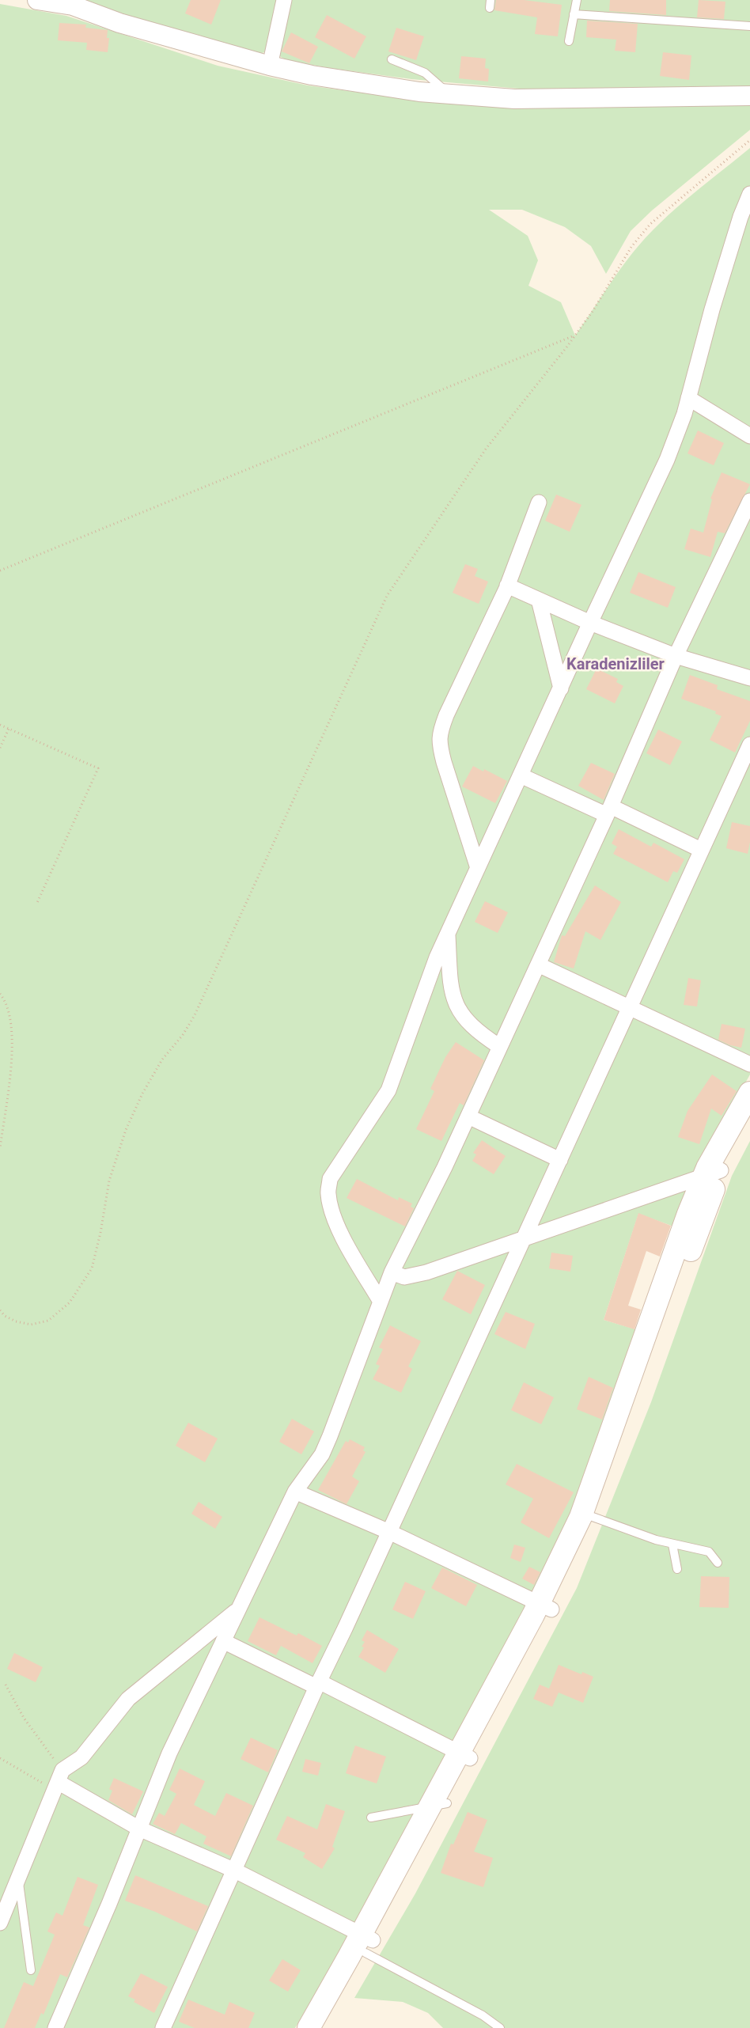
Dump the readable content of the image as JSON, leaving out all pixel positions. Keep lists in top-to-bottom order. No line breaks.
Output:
{"districts":["Karadenizliler"]}
